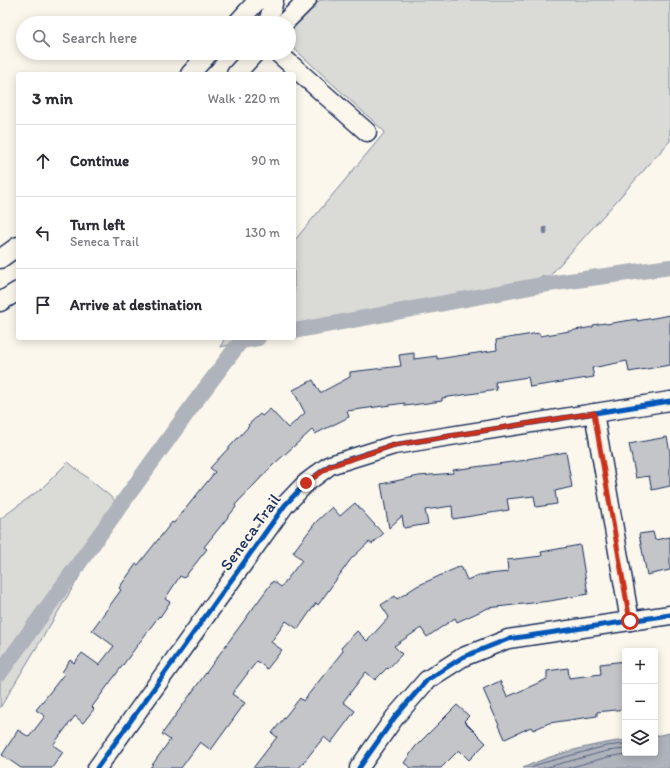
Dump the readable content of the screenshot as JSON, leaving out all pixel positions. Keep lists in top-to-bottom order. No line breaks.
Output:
{"streets":{"street":["Seneca Trail"]},"page":{"search":"Search here","heading":["3 min","Walk · 220 m"],"list":[["Continue","90 m"],["Turn left","Seneca Trail","130 m"],"Arrive at destination"],"map_buttons":["+","−"]}}
